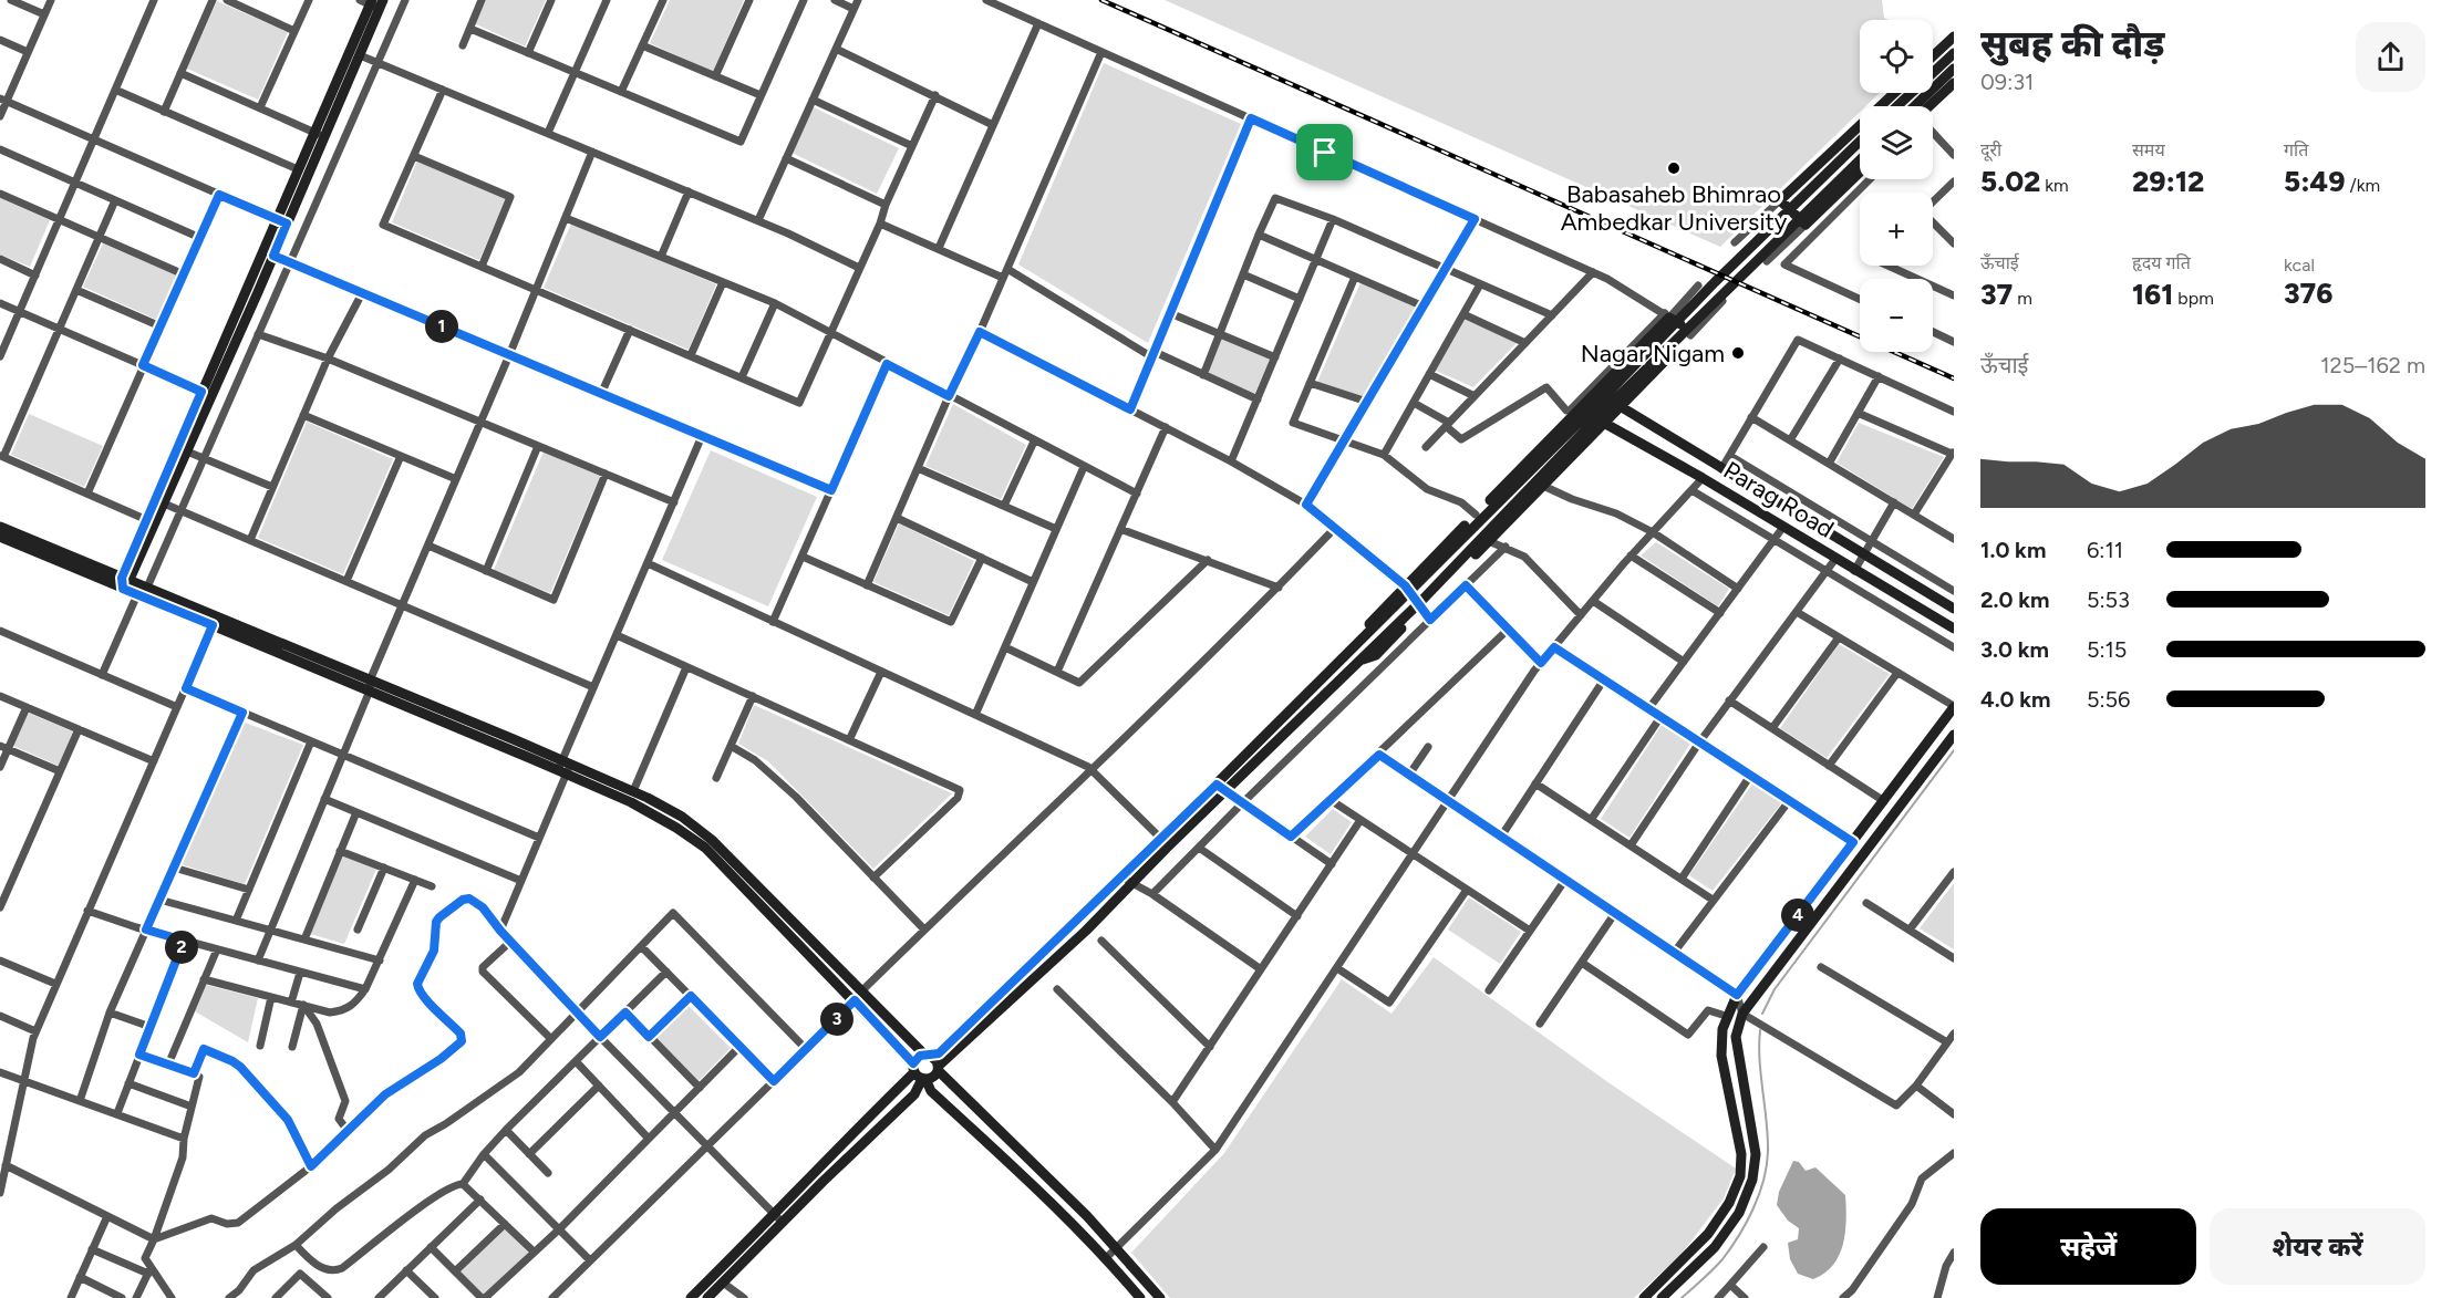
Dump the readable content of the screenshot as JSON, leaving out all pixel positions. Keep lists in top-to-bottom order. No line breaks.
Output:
{"streets":{"street":["Parag Road"]},"places":["Babasaheb Bhimrao Ambedkar University","Nagar Nigam"],"page":{"heading":["सुबह की दौड़","09:31"],"map_buttons":["+","−"],"stats":[["दूरी","5.02 km"],["समय","29:12"],["गति","5:49 /km"],["ऊँचाई","37 m"],["हृदय गति","161 bpm"],["kcal","376"]],"pins":["1","4","2","3"],"chart":["ऊँचाई","125–162 m"],"list":[{"name":"1.0 km","note":"6:11"},{"name":"2.0 km","note":"5:53"},{"name":"3.0 km","note":"5:15"},{"name":"4.0 km","note":"5:56"}],"buttons":["सहेजें","शेयर करें"]}}
